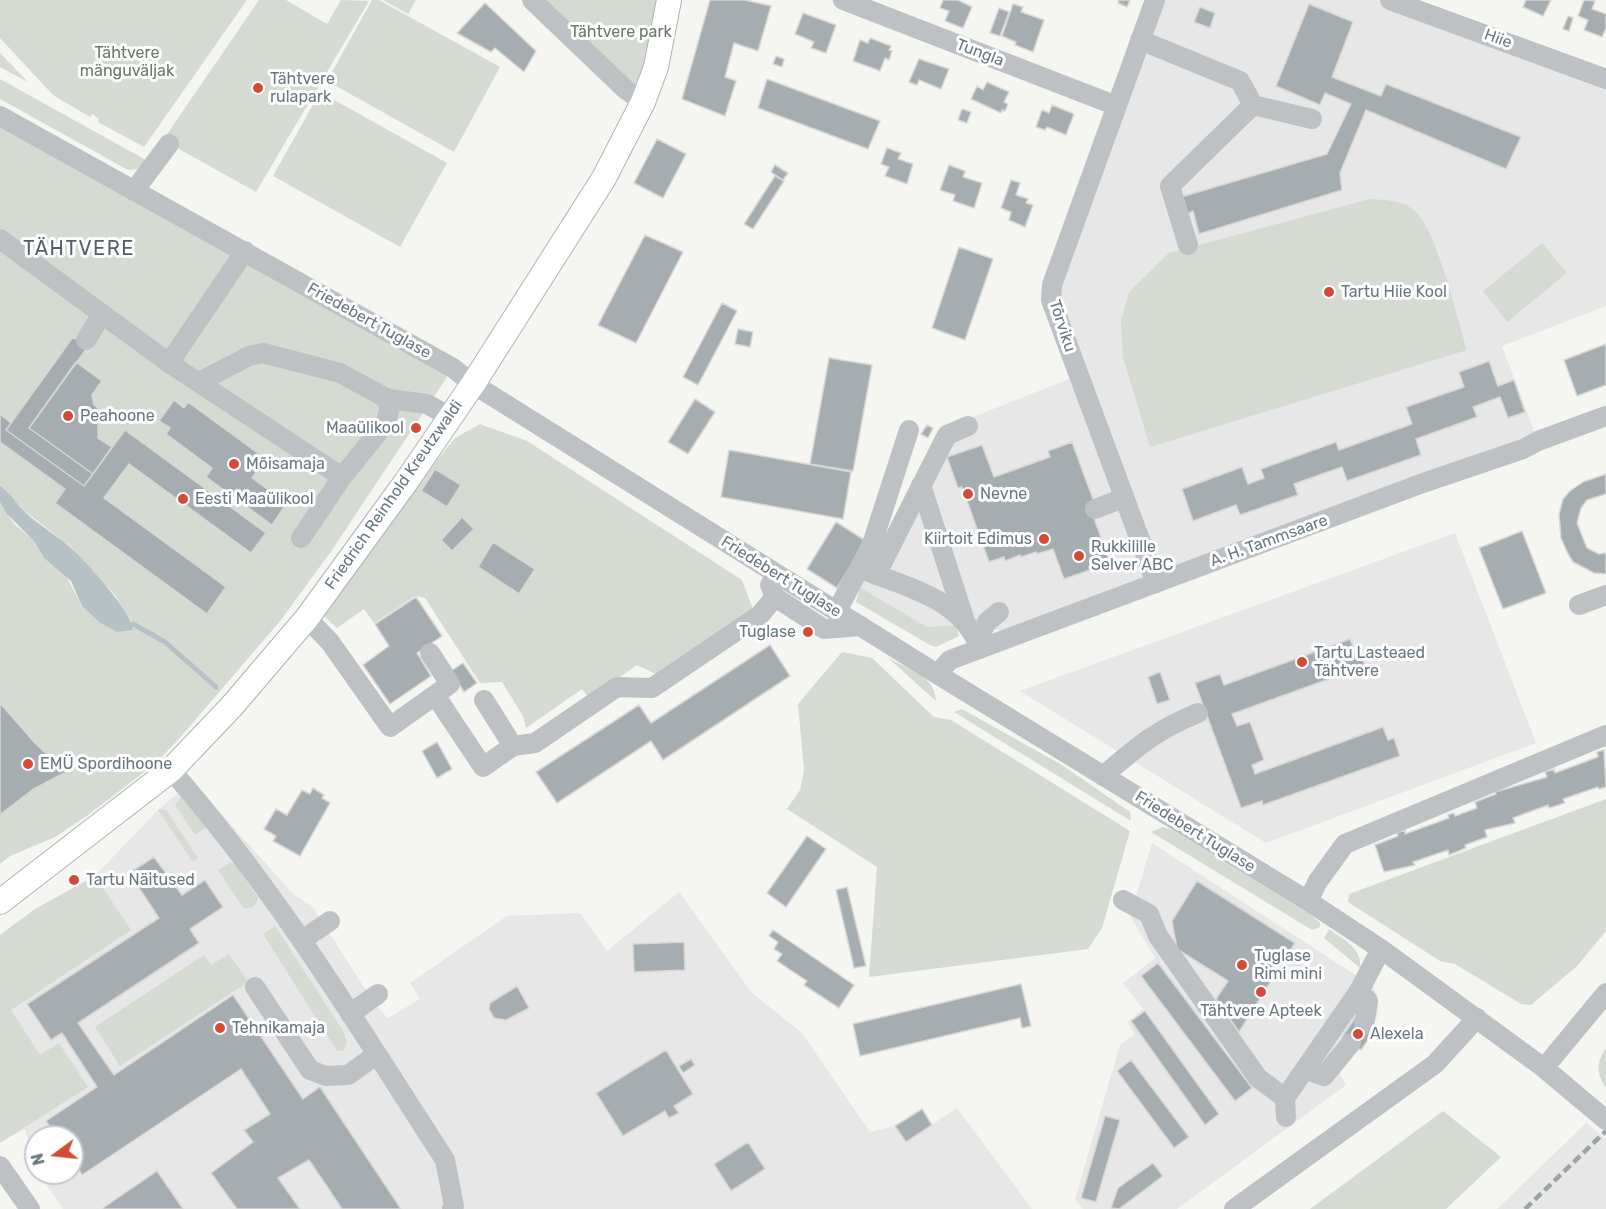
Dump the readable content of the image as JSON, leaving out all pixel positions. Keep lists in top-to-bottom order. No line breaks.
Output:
{"streets":{"main road":["Friedrich Reinhold Kreutzwaldi"],"street":["Hiie","Tungla","Friedebert Tuglase","Tõrviku","A. H. Tammsaare"]},"crossings":[["Tungla","Tõrviku"],["Friedebert Tuglase","Friedrich Reinhold Kreutzwaldi"],["Friedebert Tuglase","A. H. Tammsaare"],["Tõrviku","A. H. Tammsaare"]],"districts":["TÄHTVERE"],"parks":["Tähtvere park","Tähtvere mänguväljak"],"places":["Tähtvere rulapark","Tartu Hiie Kool","Peahoone","Maaülikool","Mõisamaja","Nevne","Eesti Maaülikool","Kiirtoit Edimus","Rukkilille Selver ABC","Tuglase","Tartu Lasteaed Tähtvere","EMÜ Spordihoone","Tartu Näitused","Tuglase Rimi mini","Tähtvere Apteek","Tehnikamaja","Alexela"],"north":"left"}
